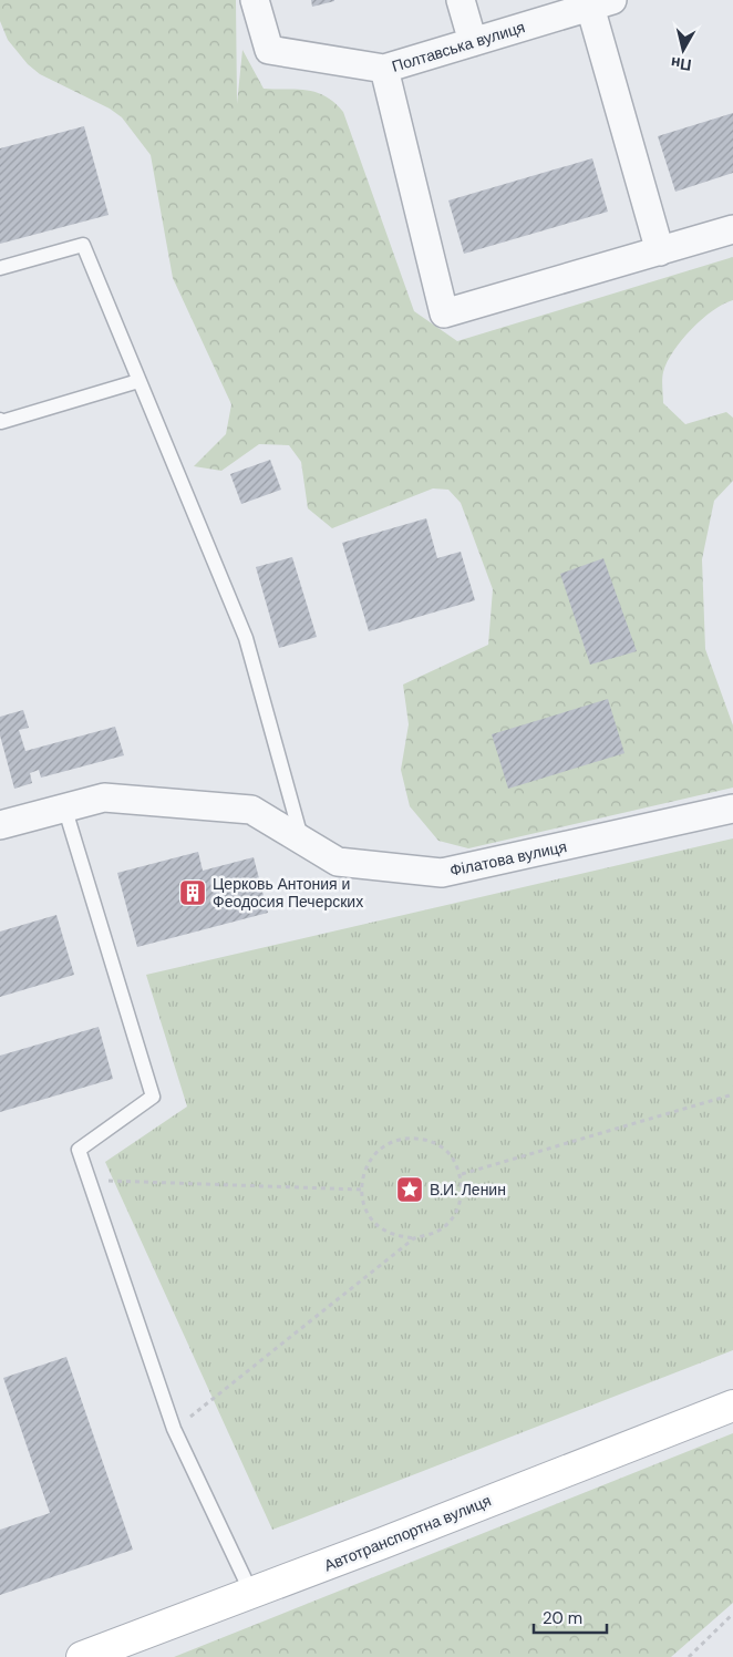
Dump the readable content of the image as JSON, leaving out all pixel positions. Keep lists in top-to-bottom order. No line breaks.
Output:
{"streets":{"main road":["Автотранспортна вулиця"],"street":["Полтавська вулиця","Філатова вулиця"]},"places":{"building":["Церковь Антония и Феодосия Печерских"],"place":["В.И. Ленин"]},"scale_bar":"20 m","north":"bottom"}
